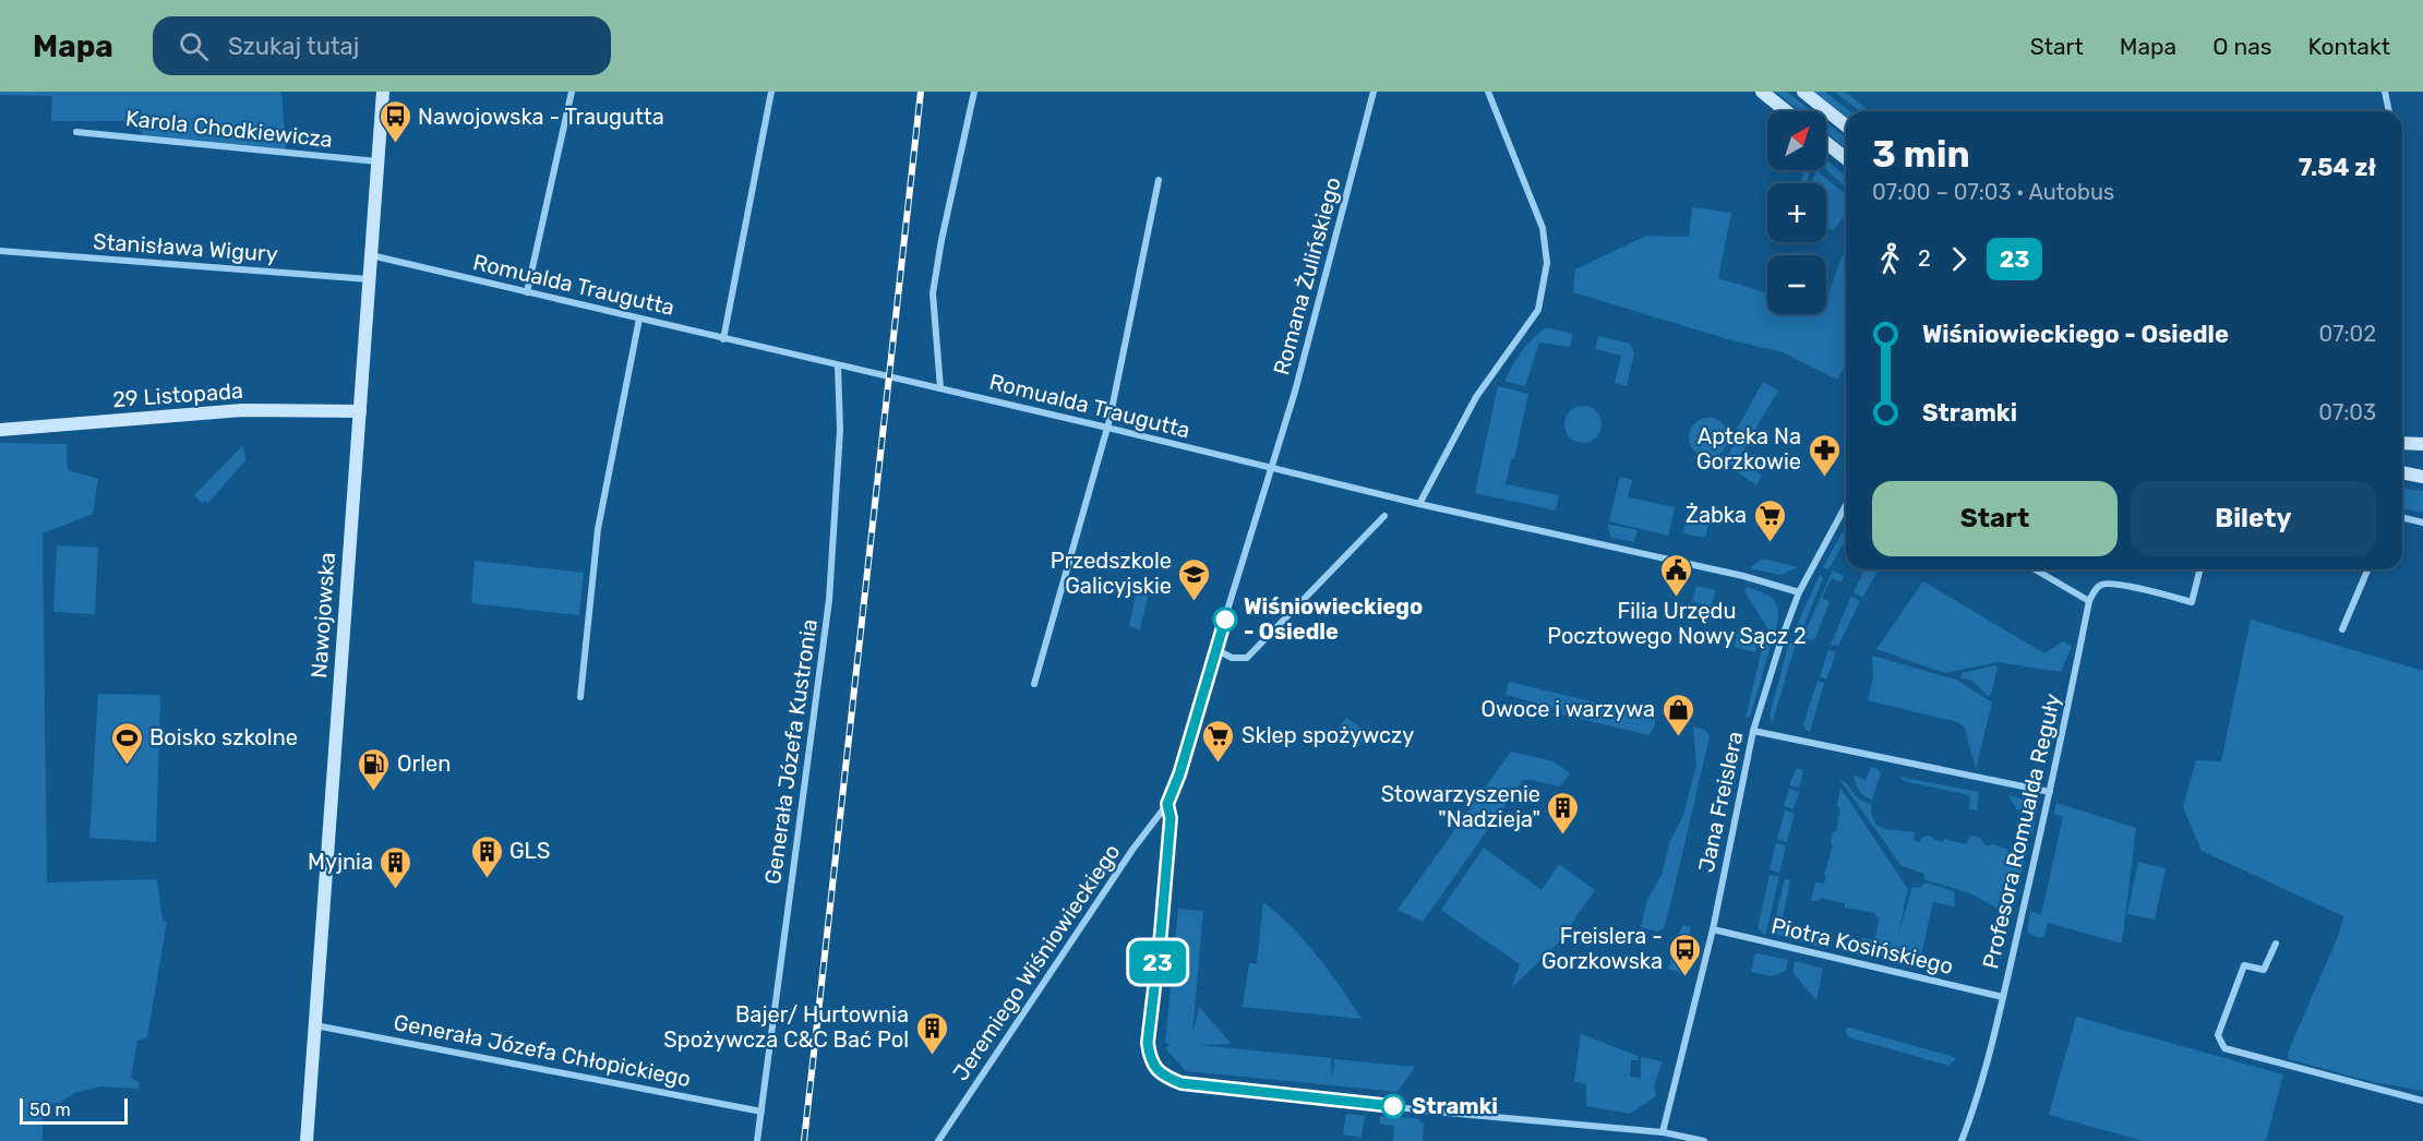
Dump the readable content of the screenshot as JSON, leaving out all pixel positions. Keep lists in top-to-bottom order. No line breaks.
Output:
{"streets":{"street":["Karola Chodkiewicza","Stanisława Wigury","Romana Żulińskiego","Romualda Traugutta","29 Listopada","Nawojowska","Generała Józefa Kustronia","Jana Freislera","Profesora Romualda Reguły","Piotra Kosińskiego","Jeremiego Wiśniowieckiego","Generała Józefa Chłopickiego"]},"crossings":[["Karola Chodkiewicza","Nawojowska"],["Stanisława Wigury","Nawojowska"],["Romana Żulińskiego","Romualda Traugutta"],["Romana Żulińskiego","Jeremiego Wiśniowieckiego"],["Romualda Traugutta","Nawojowska"],["Romualda Traugutta","Generała Józefa Kustronia"],["Romualda Traugutta","Jana Freislera"],["29 Listopada","Nawojowska"],["Nawojowska","Generała Józefa Chłopickiego"],["Generała Józefa Kustronia","Generała Józefa Chłopickiego"],["Jana Freislera","Piotra Kosińskiego"],["Profesora Romualda Reguły","Piotra Kosińskiego"]],"places":{"bus stop":["Nawojowska - Traugutta","Freislera - Gorzkowska"],"pharmacy":["Apteka Na Gorzkowie"],"supermarket":["Żabka","Sklep spożywczy"],"public building":["Filia Urzędu Pocztowego Nowy Sącz 2"],"school or university":["Przedszkole Galicyjskie"],"other":["Wiśniowieckiego - Osiedle","Stramki"],"shop":["Owoce i warzywa"],"sports":["Boisko szkolne"],"fuel station":["Orlen"],"building":["Stowarzyszenie \"Nadzieja\"","GLS","Myjnia","Bajer/ Hurtownia Spożywcza C&C Bać Pol"]},"lines":["bus line 23"],"scale_bar":"50 m","north":"top right","page":{"header":"Mapa","search":"Szukaj tutaj","nav":["Start","Mapa","O nas","Kontakt"],"on_map":"23","map_buttons":["+","−"],"heading":["3 min","07:00 – 07:03 · Autobus","7.54 zł"],"legs":["2","23"],"list":[{"name":"Wiśniowieckiego - Osiedle","value":"07:02"},{"name":"Stramki","value":"07:03"}],"buttons":["Start","Bilety"],"scale":"50 m"}}
